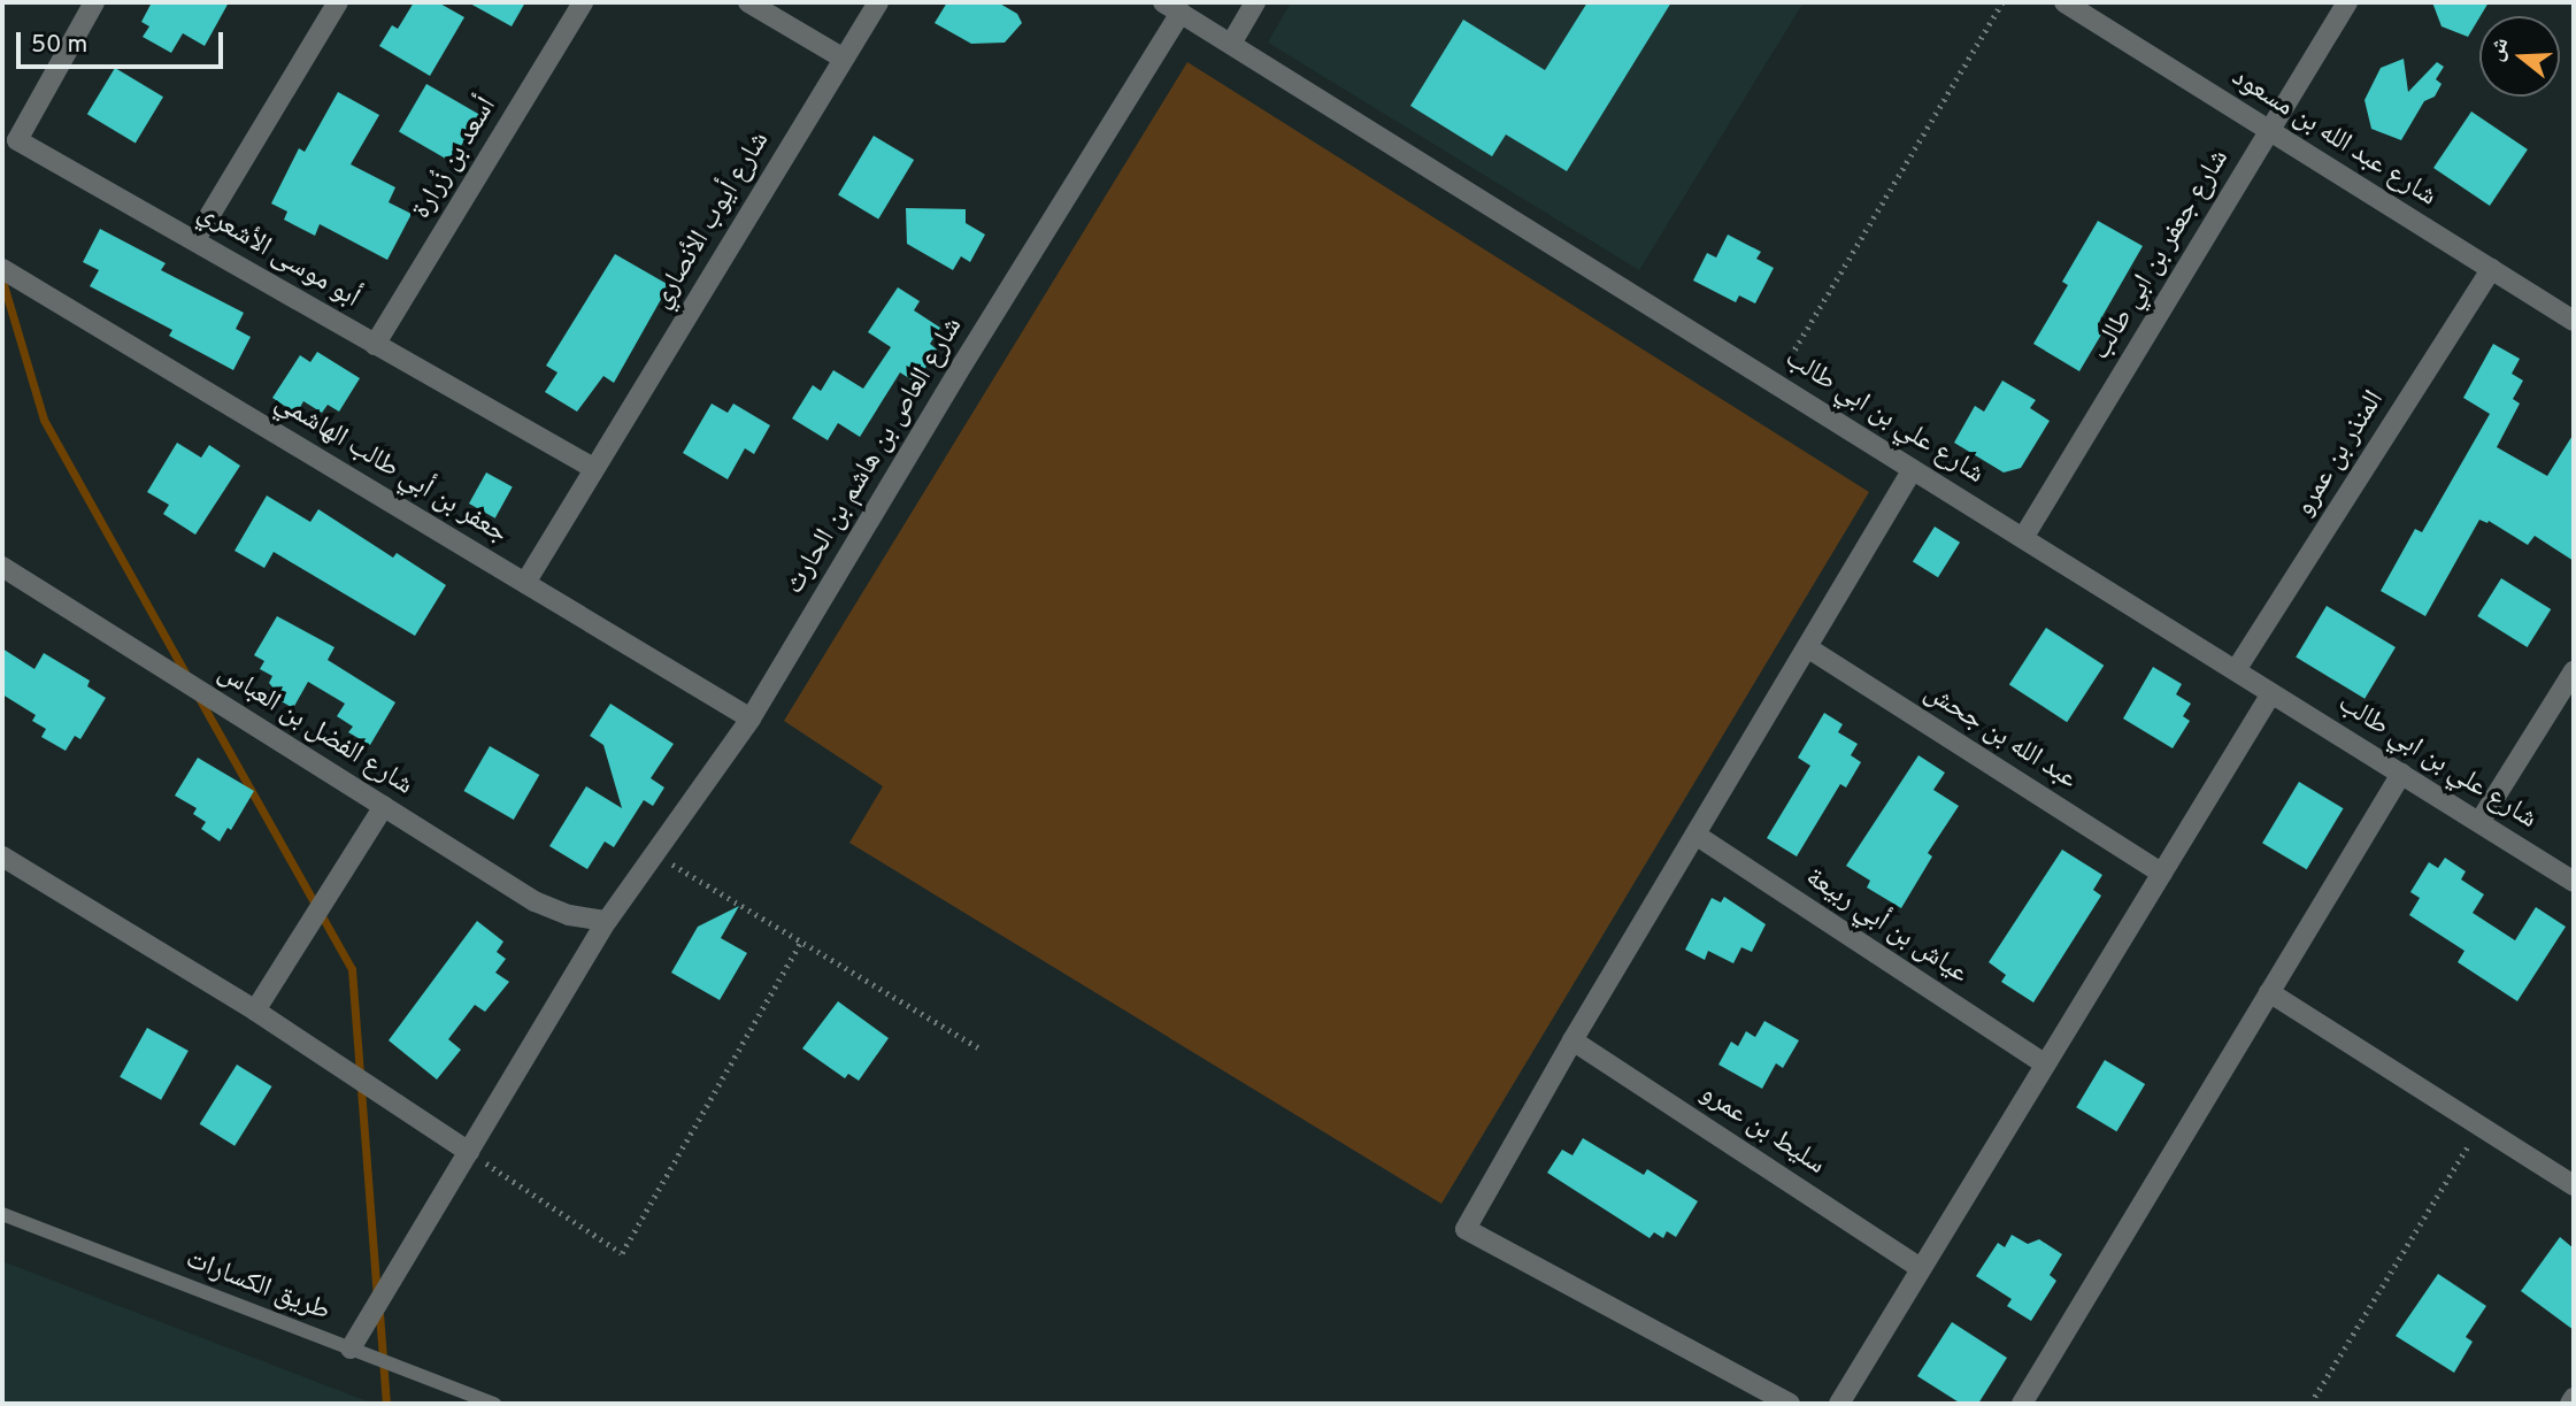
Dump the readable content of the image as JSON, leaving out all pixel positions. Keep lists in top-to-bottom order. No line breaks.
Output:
{"streets":{"street":["شارع عبد الله بن مسعود","أسعد بن زُرارة","شارع أيوب الأنصاري","شارع جعفر بن ابي طالب","أبو موسى الأشعري","شارع علي بن ابي طالب","المنذر بن عمرو","شارع العاص بن هاشم بن الحارث","جعفر بن أبي طالب الهاشمي","شارع الفضل بن العباس","عبد الله بن جحش","عياش بن أبي ربيعة","سليط بن عمرو"],"lane":["طريق الكسارات"]},"crossings":[["شارع عبد الله بن مسعود","شارع جعفر بن ابي طالب"],["شارع عبد الله بن مسعود","المنذر بن عمرو"],["أسعد بن زُرارة","أبو موسى الأشعري"],["شارع أيوب الأنصاري","أبو موسى الأشعري"],["شارع أيوب الأنصاري","جعفر بن أبي طالب الهاشمي"],["شارع جعفر بن ابي طالب","شارع علي بن ابي طالب"],["شارع علي بن ابي طالب","المنذر بن عمرو"],["شارع علي بن ابي طالب","شارع العاص بن هاشم بن الحارث"],["شارع العاص بن هاشم بن الحارث","جعفر بن أبي طالب الهاشمي"],["شارع العاص بن هاشم بن الحارث","شارع الفضل بن العباس"],["شارع العاص بن هاشم بن الحارث","طريق الكسارات"]],"scale_bar":"50 m","north":"left"}
